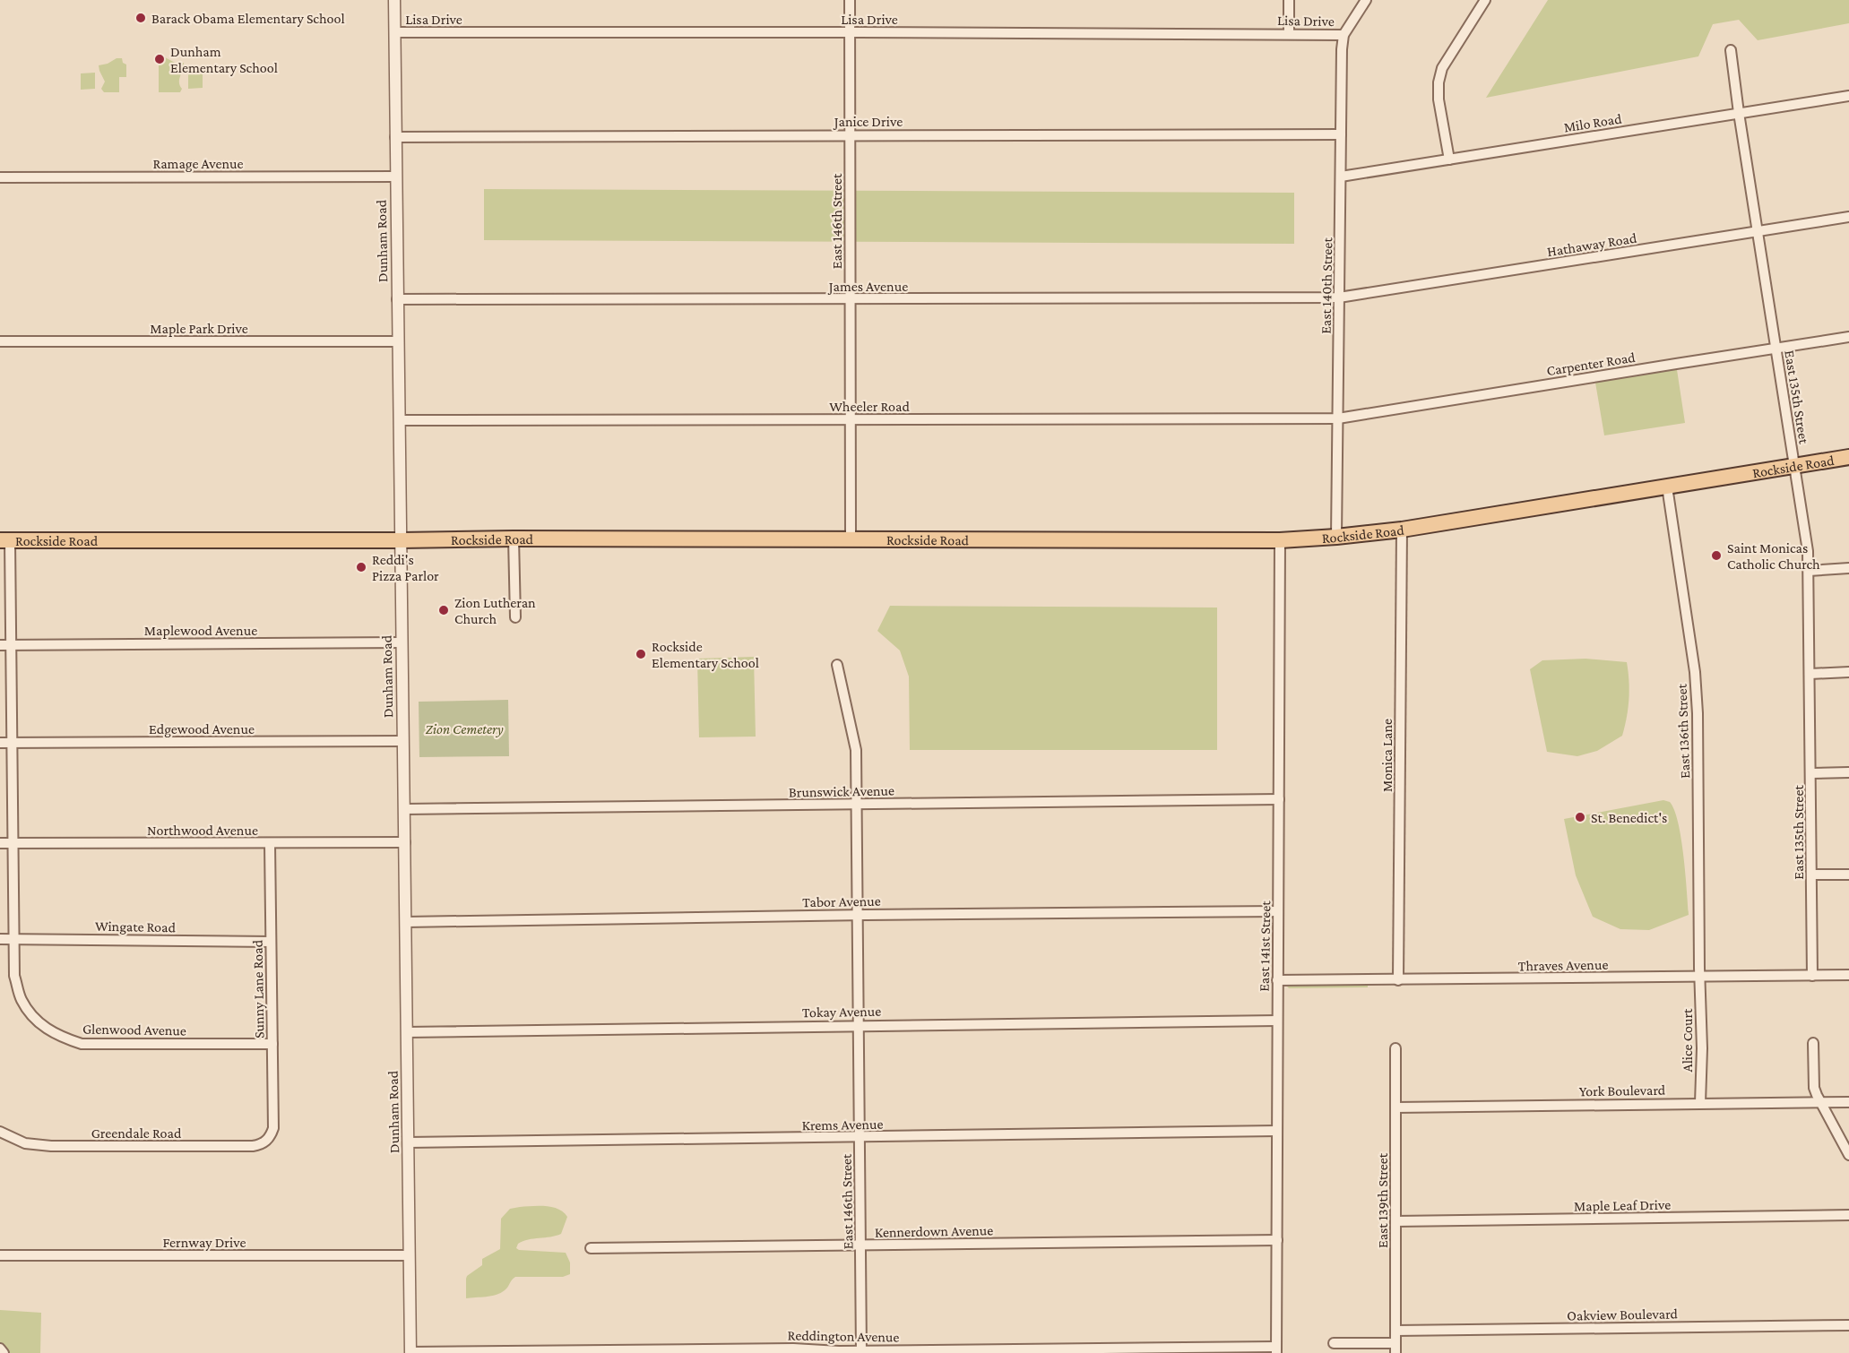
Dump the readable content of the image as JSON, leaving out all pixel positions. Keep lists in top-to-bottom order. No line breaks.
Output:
{"streets":{"main road":["Rockside Road"],"street":["Lisa Drive","Janice Drive","Milo Road","Ramage Avenue","East 146th Street","Dunham Road","Hathaway Road","James Avenue","East 140th Street","Maple Park Drive","Carpenter Road","East 135th Street","Wheeler Road","Maplewood Avenue","Edgewood Avenue","East 136th Street","Monica Lane","Brunswick Avenue","Northwood Avenue","Tabor Avenue","Wingate Road","East 141st Street","Thraves Avenue","Sunny Lane Road","Tokay Avenue","Glenwood Avenue","Alice Court","York Boulevard","Krems Avenue","Greendale Road","East 139th Street","Maple Leaf Drive","Kennerdown Avenue","Fernway Drive","Oakview Boulevard","Reddington Avenue"]},"crossings":[["Lisa Drive","East 146th Street"],["Lisa Drive","Dunham Road"],["Lisa Drive","East 140th Street"],["Janice Drive","East 146th Street"],["Janice Drive","Dunham Road"],["Janice Drive","East 140th Street"],["Milo Road","East 140th Street"],["Milo Road","East 135th Street"],["Ramage Avenue","Dunham Road"],["East 146th Street","James Avenue"],["East 146th Street","Wheeler Road"],["East 146th Street","Rockside Road"],["East 146th Street","Brunswick Avenue"],["East 146th Street","Tabor Avenue"],["East 146th Street","Tokay Avenue"],["East 146th Street","Krems Avenue"],["East 146th Street","Kennerdown Avenue"],["East 146th Street","Reddington Avenue"],["Dunham Road","James Avenue"],["Dunham Road","Maple Park Drive"],["Dunham Road","Wheeler Road"],["Dunham Road","Rockside Road"],["Dunham Road","Maplewood Avenue"],["Dunham Road","Edgewood Avenue"],["Dunham Road","Brunswick Avenue"],["Dunham Road","Northwood Avenue"],["Dunham Road","Tabor Avenue"],["Dunham Road","Tokay Avenue"],["Dunham Road","Krems Avenue"],["Dunham Road","Fernway Drive"],["Dunham Road","Reddington Avenue"],["Hathaway Road","James Avenue"],["Hathaway Road","East 140th Street"],["Hathaway Road","East 135th Street"],["James Avenue","East 140th Street"],["East 140th Street","Carpenter Road"],["East 140th Street","Wheeler Road"],["East 140th Street","Rockside Road"],["Carpenter Road","East 135th Street"],["Carpenter Road","Wheeler Road"],["East 135th Street","Rockside Road"],["East 135th Street","Thraves Avenue"],["Rockside Road","East 136th Street"],["Rockside Road","Monica Lane"],["Rockside Road","East 141st Street"],["Rockside Road","Glenwood Avenue"],["Maplewood Avenue","Glenwood Avenue"],["Edgewood Avenue","Glenwood Avenue"],["East 136th Street","Thraves Avenue"],["East 136th Street","Alice Court"],["Monica Lane","Thraves Avenue"],["Brunswick Avenue","East 141st Street"],["Northwood Avenue","Sunny Lane Road"],["Northwood Avenue","Glenwood Avenue"],["Tabor Avenue","East 141st Street"],["Wingate Road","Sunny Lane Road"],["Wingate Road","Glenwood Avenue"],["East 141st Street","Thraves Avenue"],["East 141st Street","Tokay Avenue"],["East 141st Street","Krems Avenue"],["East 141st Street","Kennerdown Avenue"],["East 141st Street","Reddington Avenue"],["Thraves Avenue","Alice Court"],["Sunny Lane Road","Glenwood Avenue"],["Sunny Lane Road","Greendale Road"],["Alice Court","York Boulevard"],["York Boulevard","East 139th Street"],["East 139th Street","Maple Leaf Drive"],["East 139th Street","Oakview Boulevard"]],"parks":["Zion Cemetery"],"places":["Barack Obama Elementary School","Dunham Elementary School","Saint Monicas Catholic Church","Reddi's Pizza Parlor","Zion Lutheran Church","Rockside Elementary School","St. Benedict's"]}
